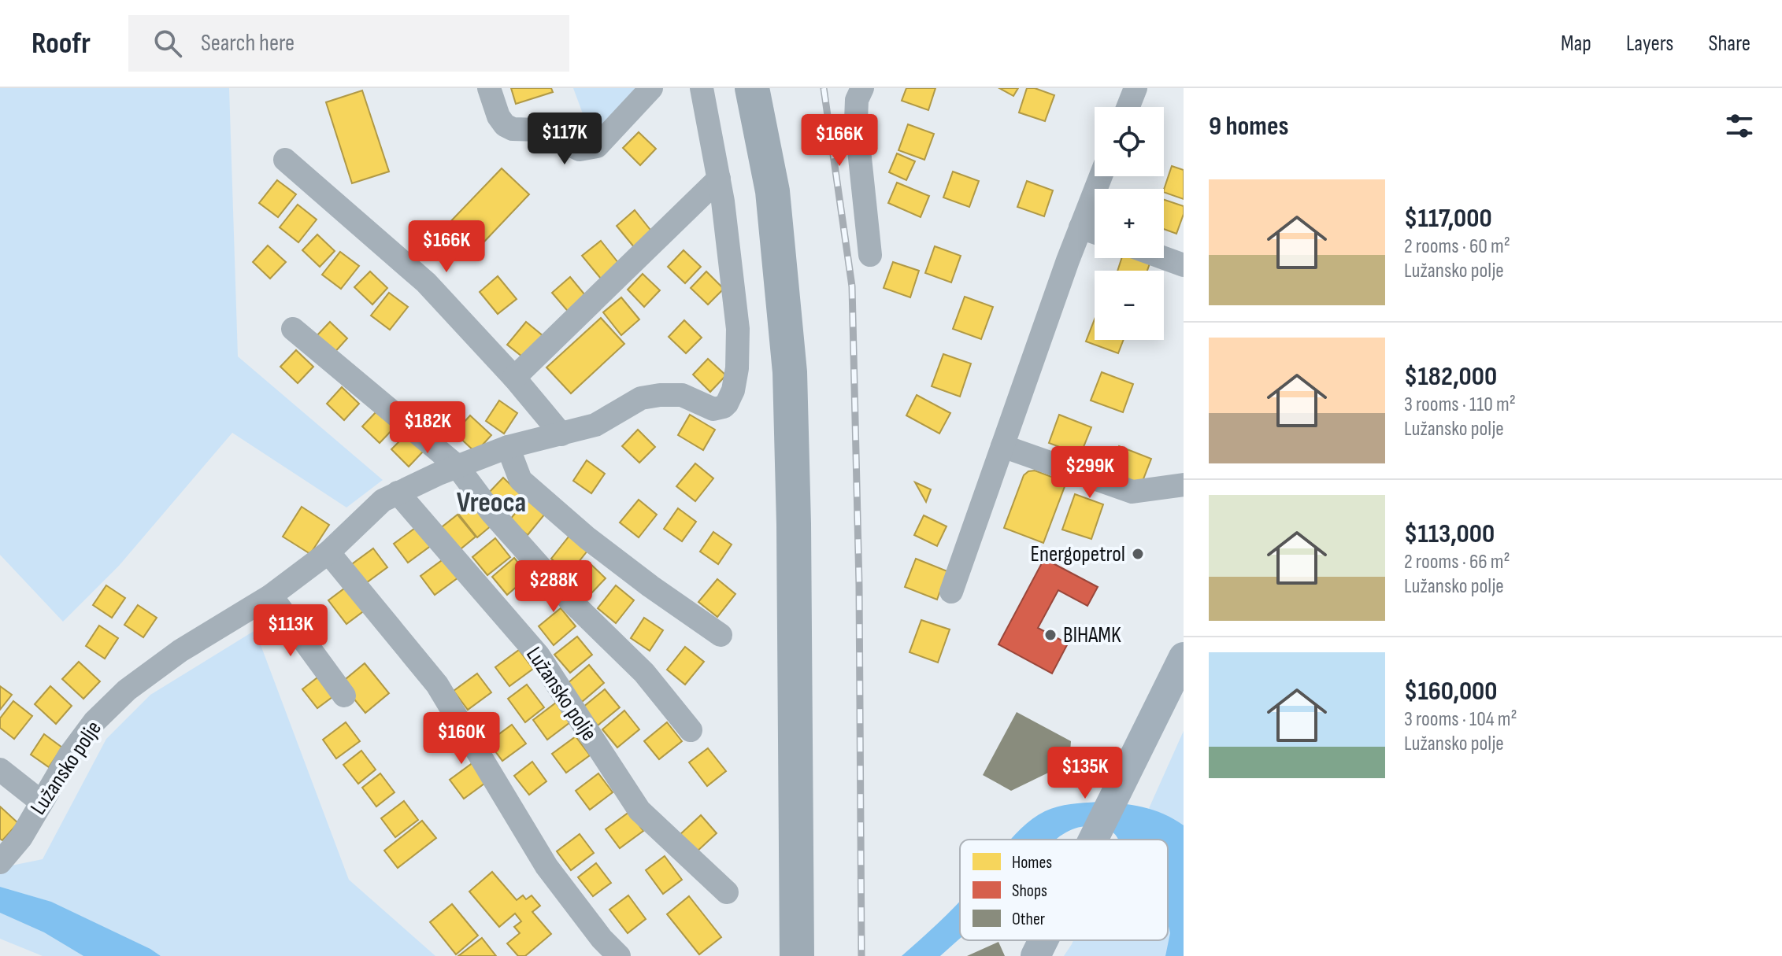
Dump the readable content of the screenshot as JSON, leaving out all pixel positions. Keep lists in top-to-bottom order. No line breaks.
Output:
{"streets":{"street":["Lužansko polje"]},"districts":["Vreoca"],"places":["Energopetrol","BIHAMK"],"legend":["Homes","Shops","Other"],"page":{"header":"Roofr","search":"Search here","nav":["Map","Layers","Share"],"heading":"9 homes","map_buttons":["+","−"],"price":["$117K","$166K","$166K","$182K","$299K","$288K","$113K","$160K","$135K"],"list":[{"name":"$117,000","note":"2 rooms · 60 m² · Lužansko polje"},{"name":"$182,000","note":"3 rooms · 110 m² · Lužansko polje"},{"name":"$113,000","note":"2 rooms · 66 m² · Lužansko polje"},{"name":"$160,000","note":"3 rooms · 104 m² · Lužansko polje"}]}}
